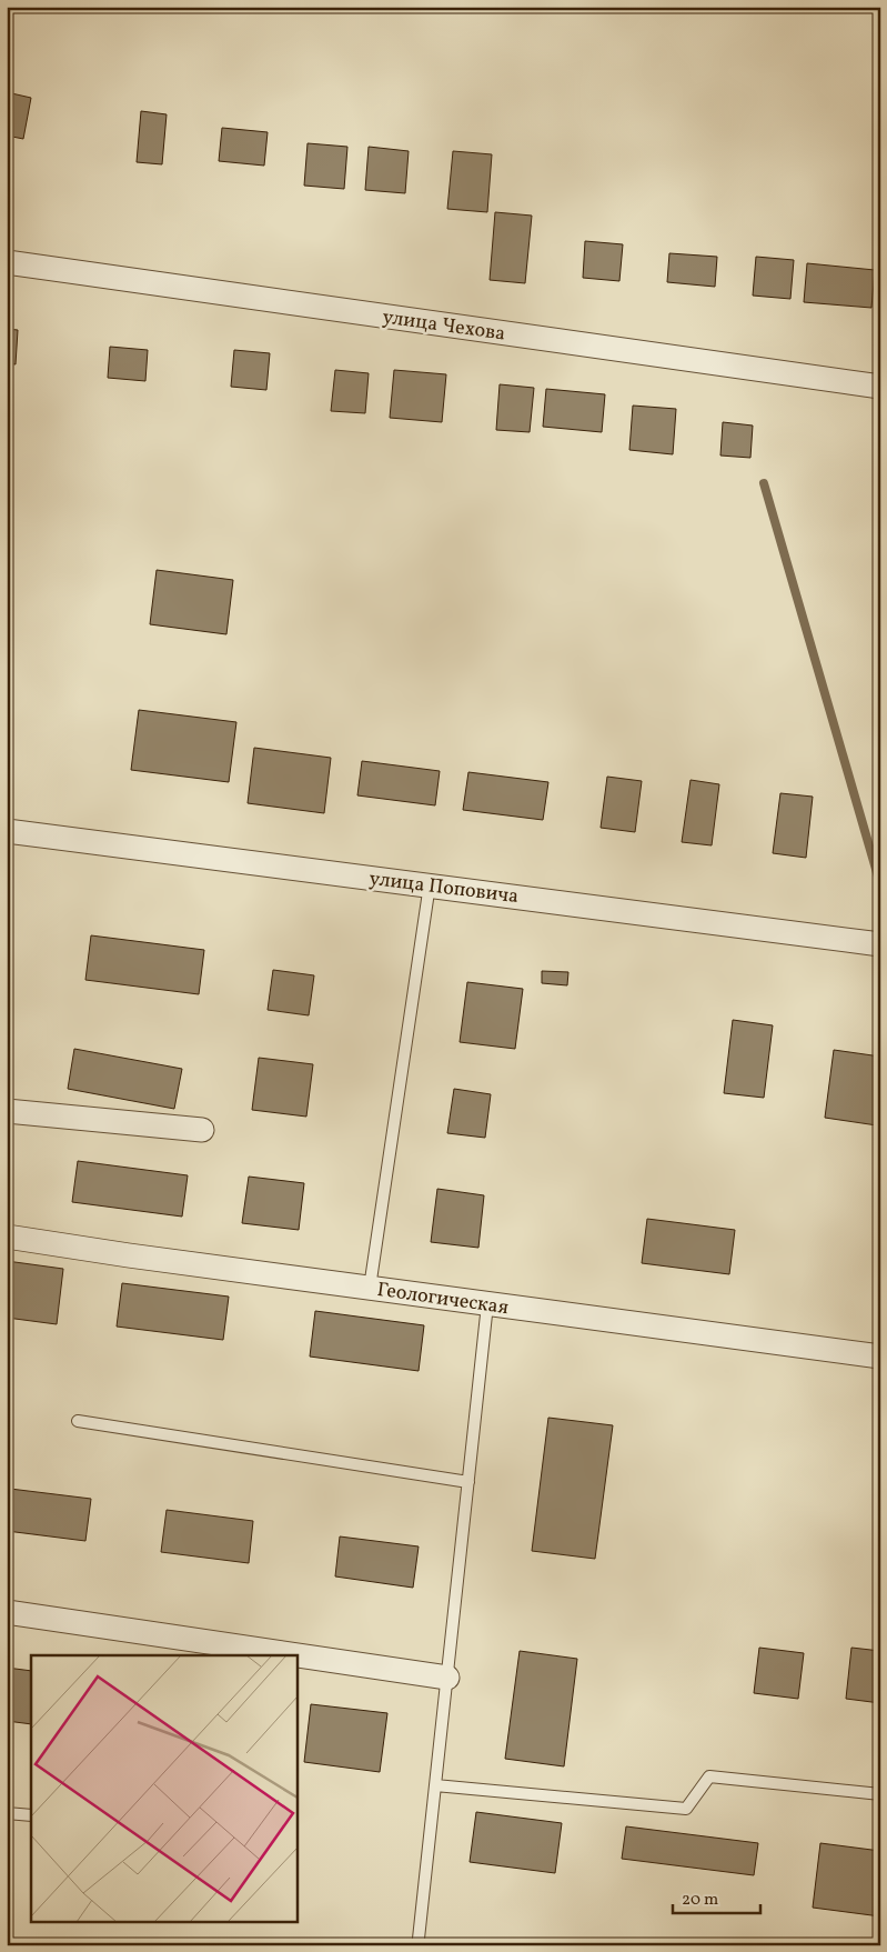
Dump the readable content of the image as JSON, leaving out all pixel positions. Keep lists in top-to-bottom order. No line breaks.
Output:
{"streets":{"street":["улица Чехова","улица Поповича","Геологическая"]},"scale_bar":"20 m"}
